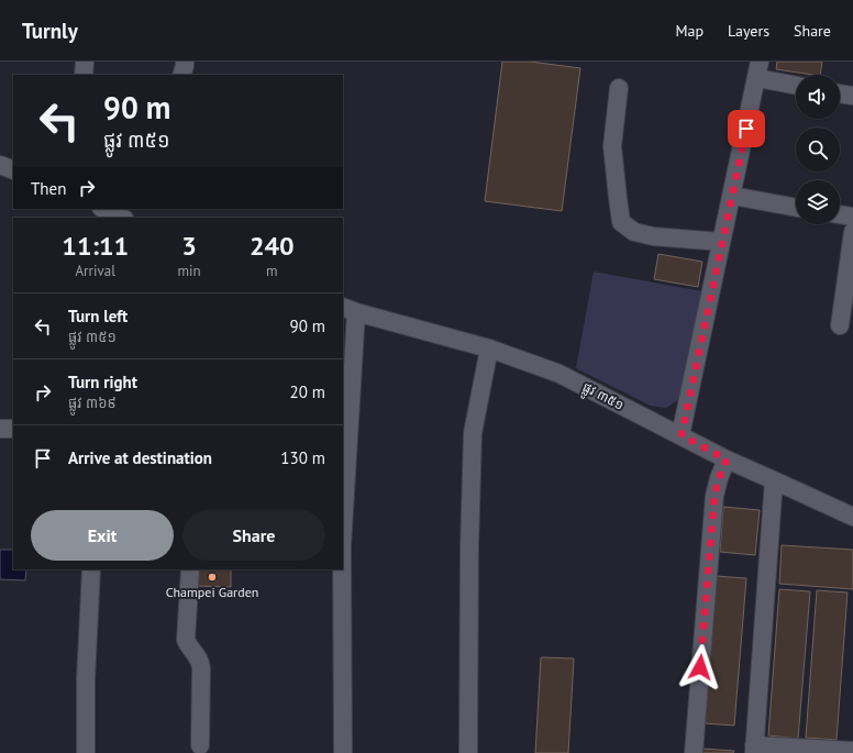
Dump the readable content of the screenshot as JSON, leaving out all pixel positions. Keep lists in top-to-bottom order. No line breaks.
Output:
{"streets":{"street":["ផ្លូវ ៣៥១"]},"places":["Champei Garden"],"page":{"header":"Turnly","nav":["Map","Layers","Share"],"turn":["90 m","ផ្លូវ ៣៥១"],"then":"Then","eta":["11:11","Arrival","3","min","240","m"],"list":[{"name":"Turn left","note":"ផ្លូវ ៣៥១","value":"90 m"},{"name":"Turn right","note":"ផ្លូវ ៣៦៩","value":"20 m"},{"name":"Arrive at destination","value":"130 m"}],"buttons":["Exit","Share"]}}
